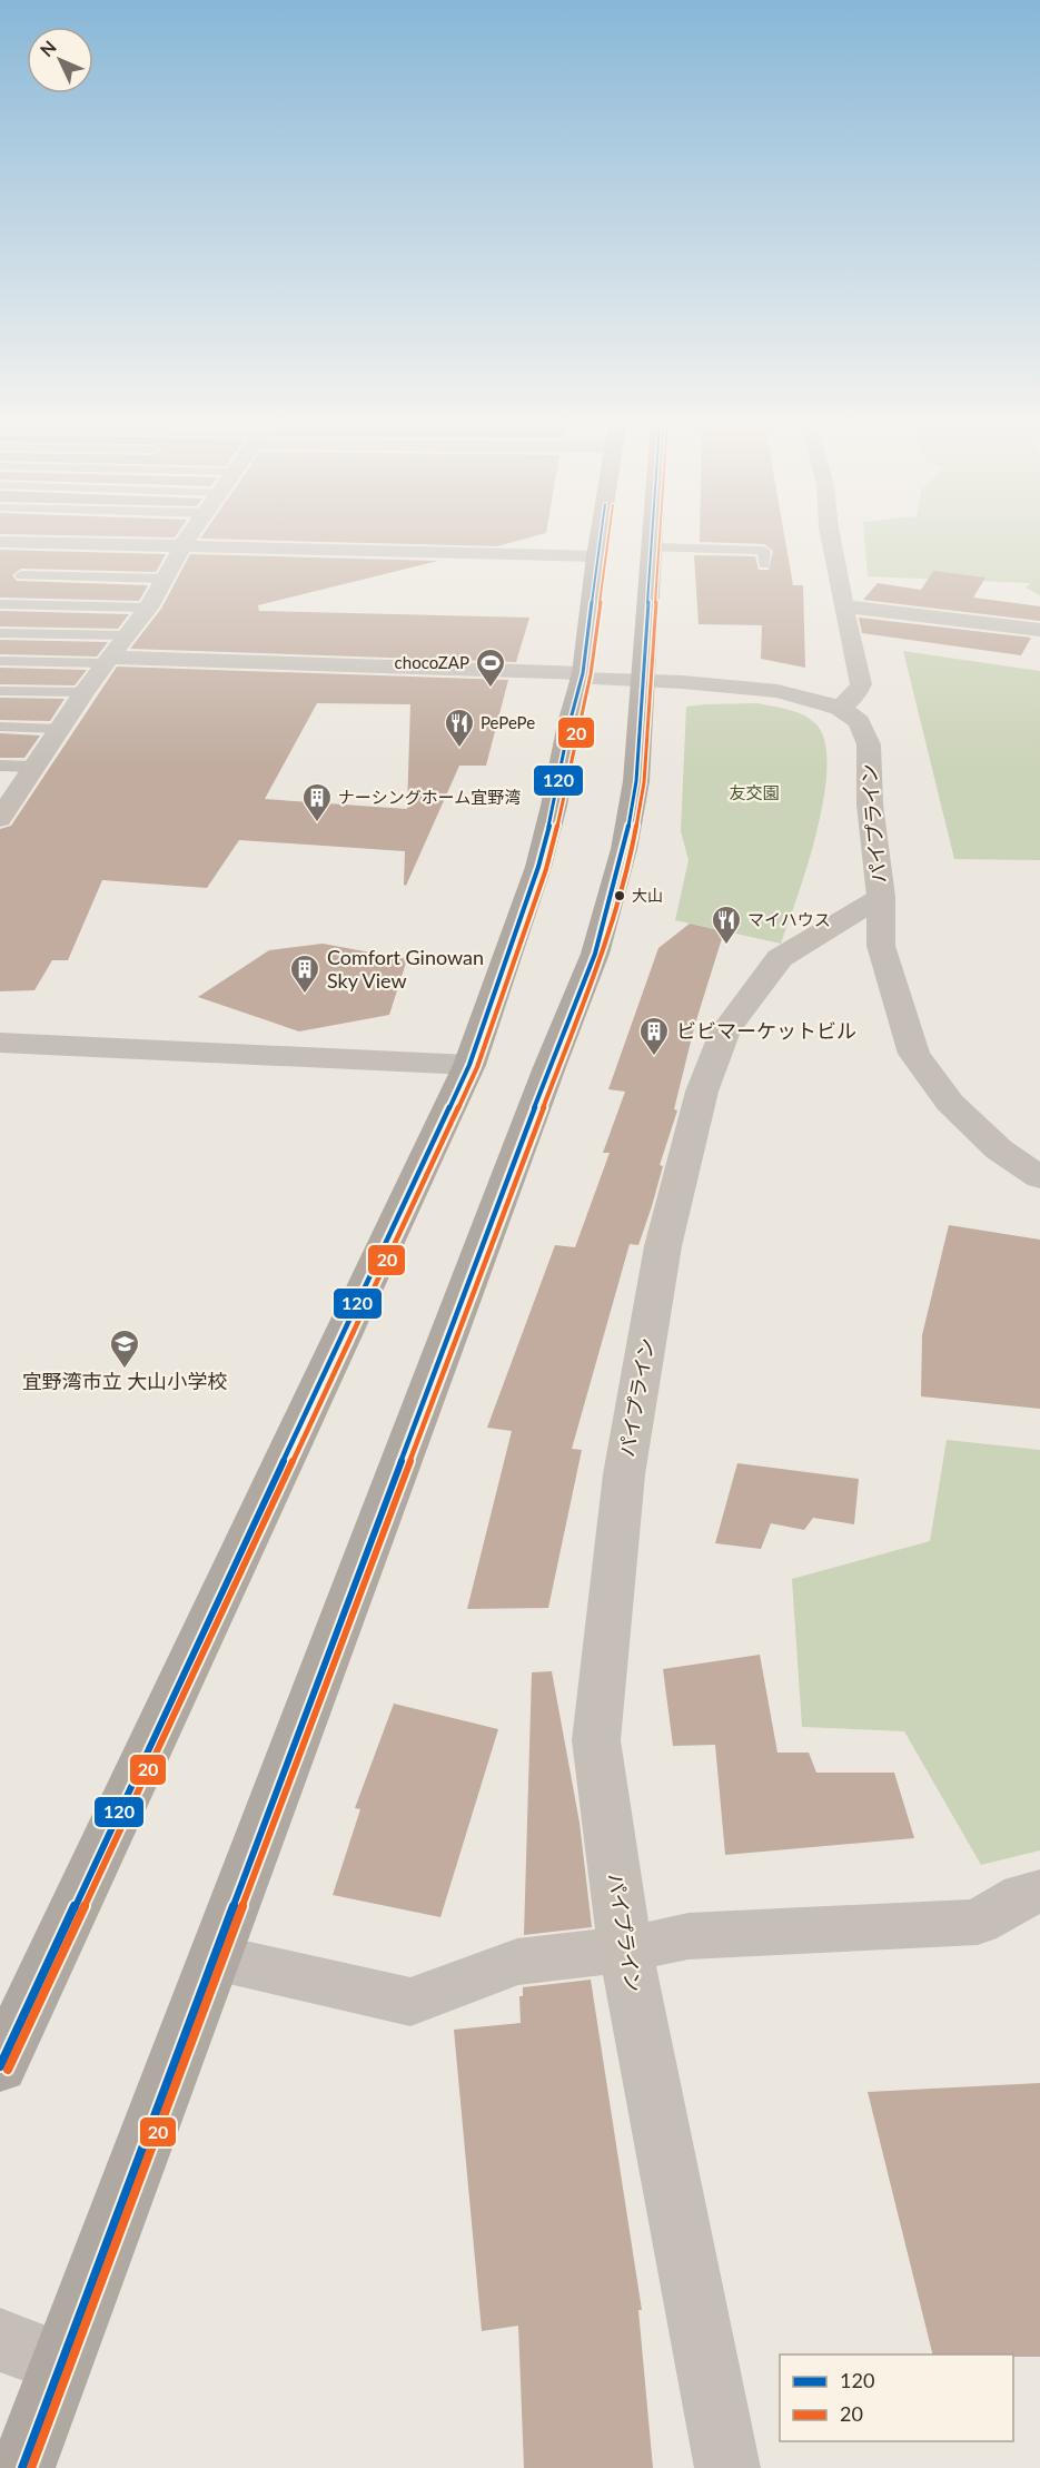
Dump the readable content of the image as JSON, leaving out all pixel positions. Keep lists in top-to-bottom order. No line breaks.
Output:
{"streets":{"street":["パイプライン"]},"parks":["友交園"],"places":{"sports":["chocoZAP"],"restaurant":["PePePe","マイハウス"],"building":["ナーシングホーム宜野湾","Comfort Ginowan Sky View","ビビマーケットビル"],"other":["大山"],"school or university":["宜野湾市立 大山小学校"]},"lines":["transit line 120","transit line 20"],"legend":["120","20"],"north":"top left"}
